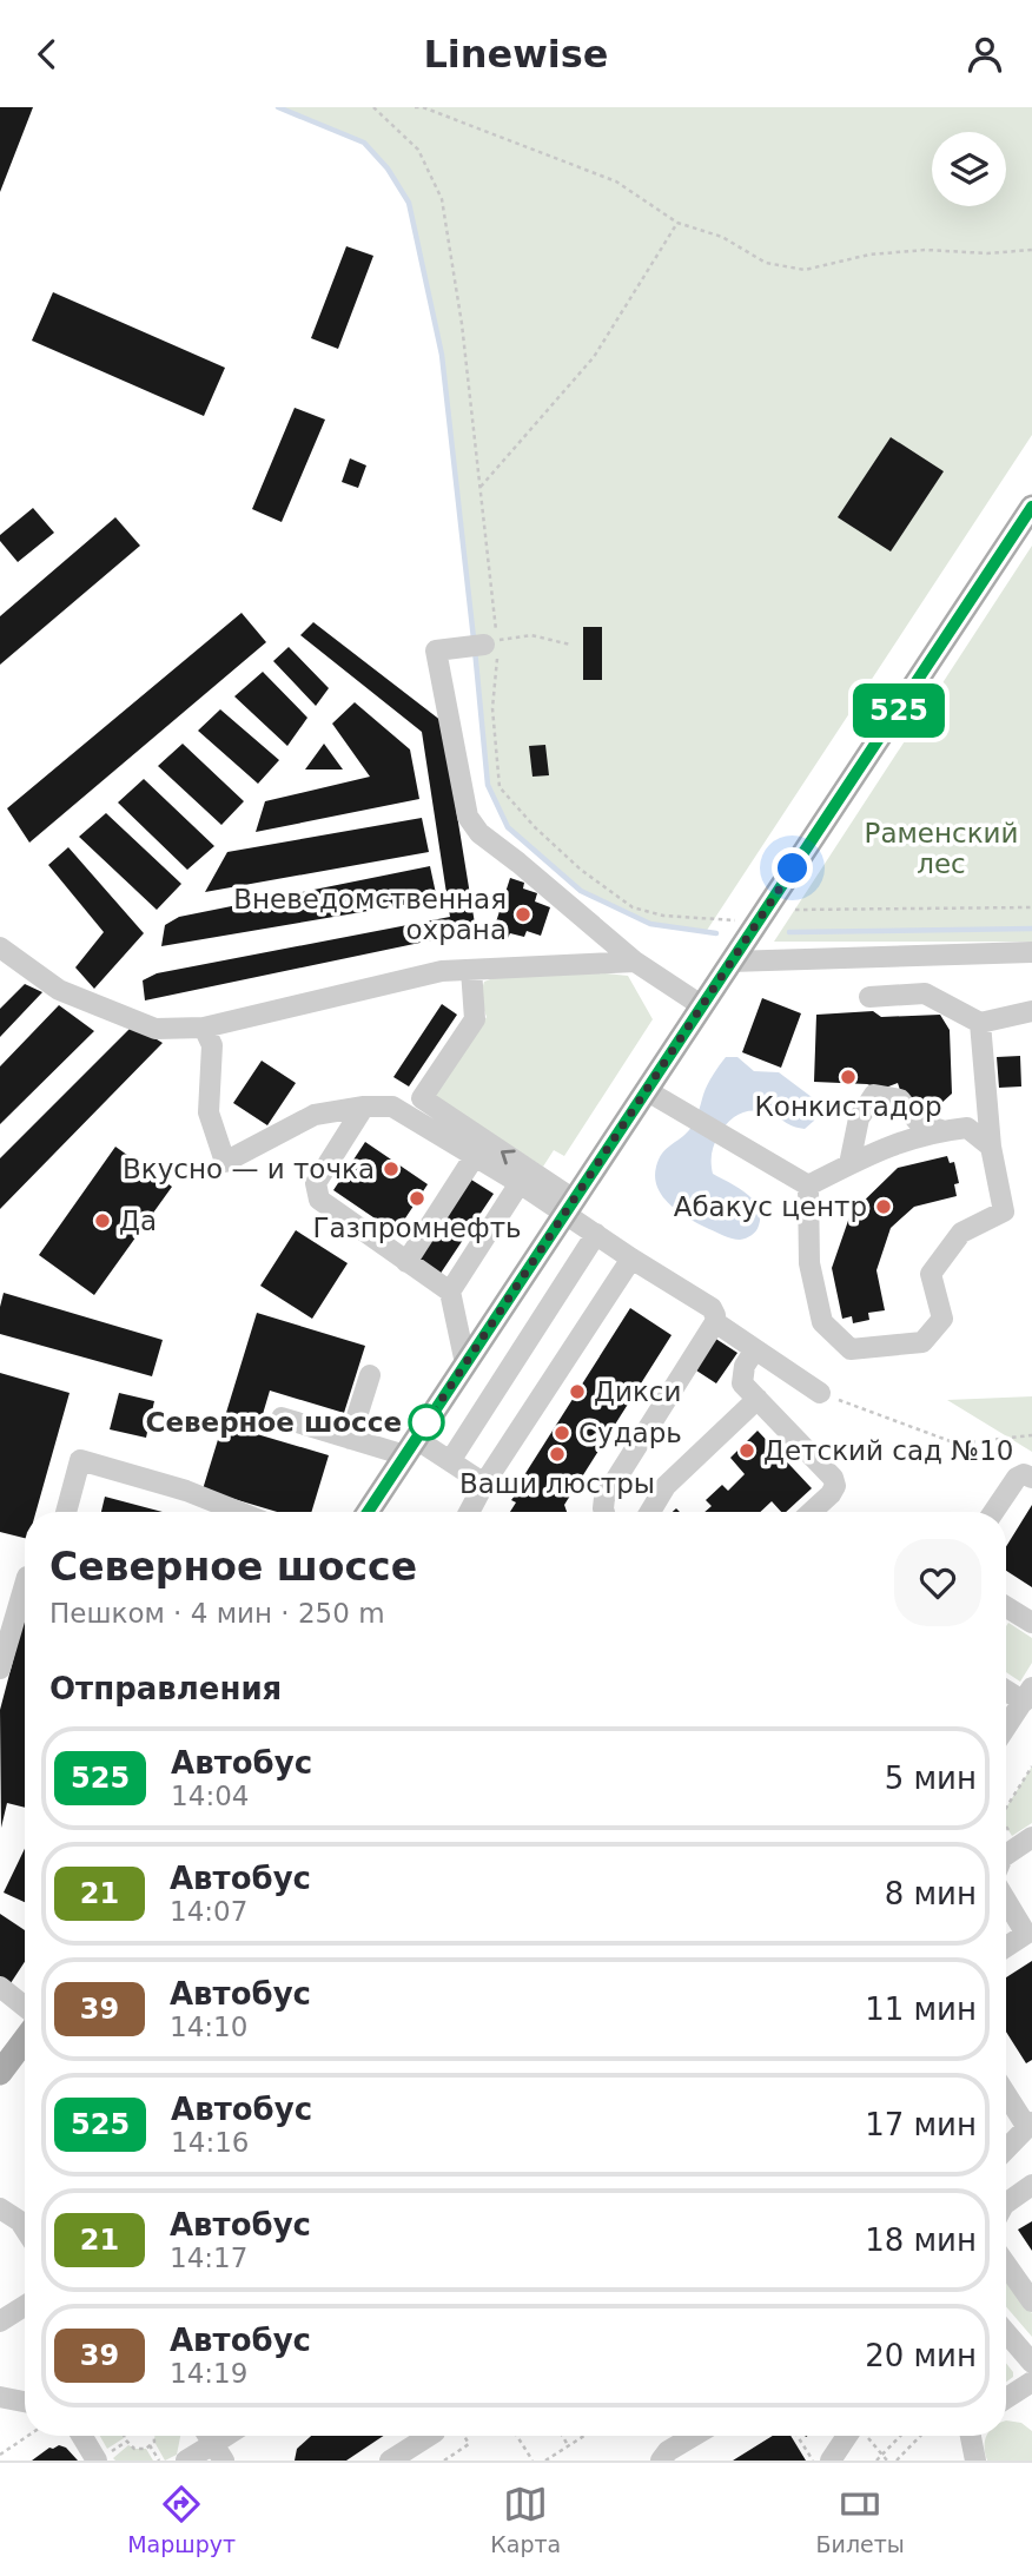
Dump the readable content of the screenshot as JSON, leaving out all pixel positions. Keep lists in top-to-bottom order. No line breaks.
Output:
{"parks":["Раменский лес"],"places":["Вневедомственная охрана","Конкистадор","Вкусно — и точка","Газпромнефть","Абакус центр","Да","Дикси","Северное шоссе","Сударь","Детский сад №10","Ваши люстры"],"lines":["bus line 525"],"page":{"header":"Linewise","on_map":"525","heading":[["Северное шоссе","Пешком · 4 мин · 250 m"],"Отправления"],"list":[{"mark":"525","name":"Автобус","note":"14:04","value":"5 мин"},{"mark":"21","name":"Автобус","note":"14:07","value":"8 мин"},{"mark":"39","name":"Автобус","note":"14:10","value":"11 мин"},{"mark":"525","name":"Автобус","note":"14:16","value":"17 мин"},{"mark":"21","name":"Автобус","note":"14:17","value":"18 мин"},{"mark":"39","name":"Автобус","note":"14:19","value":"20 мин"}],"tabs":["Маршрут","Карта","Билеты"]}}
